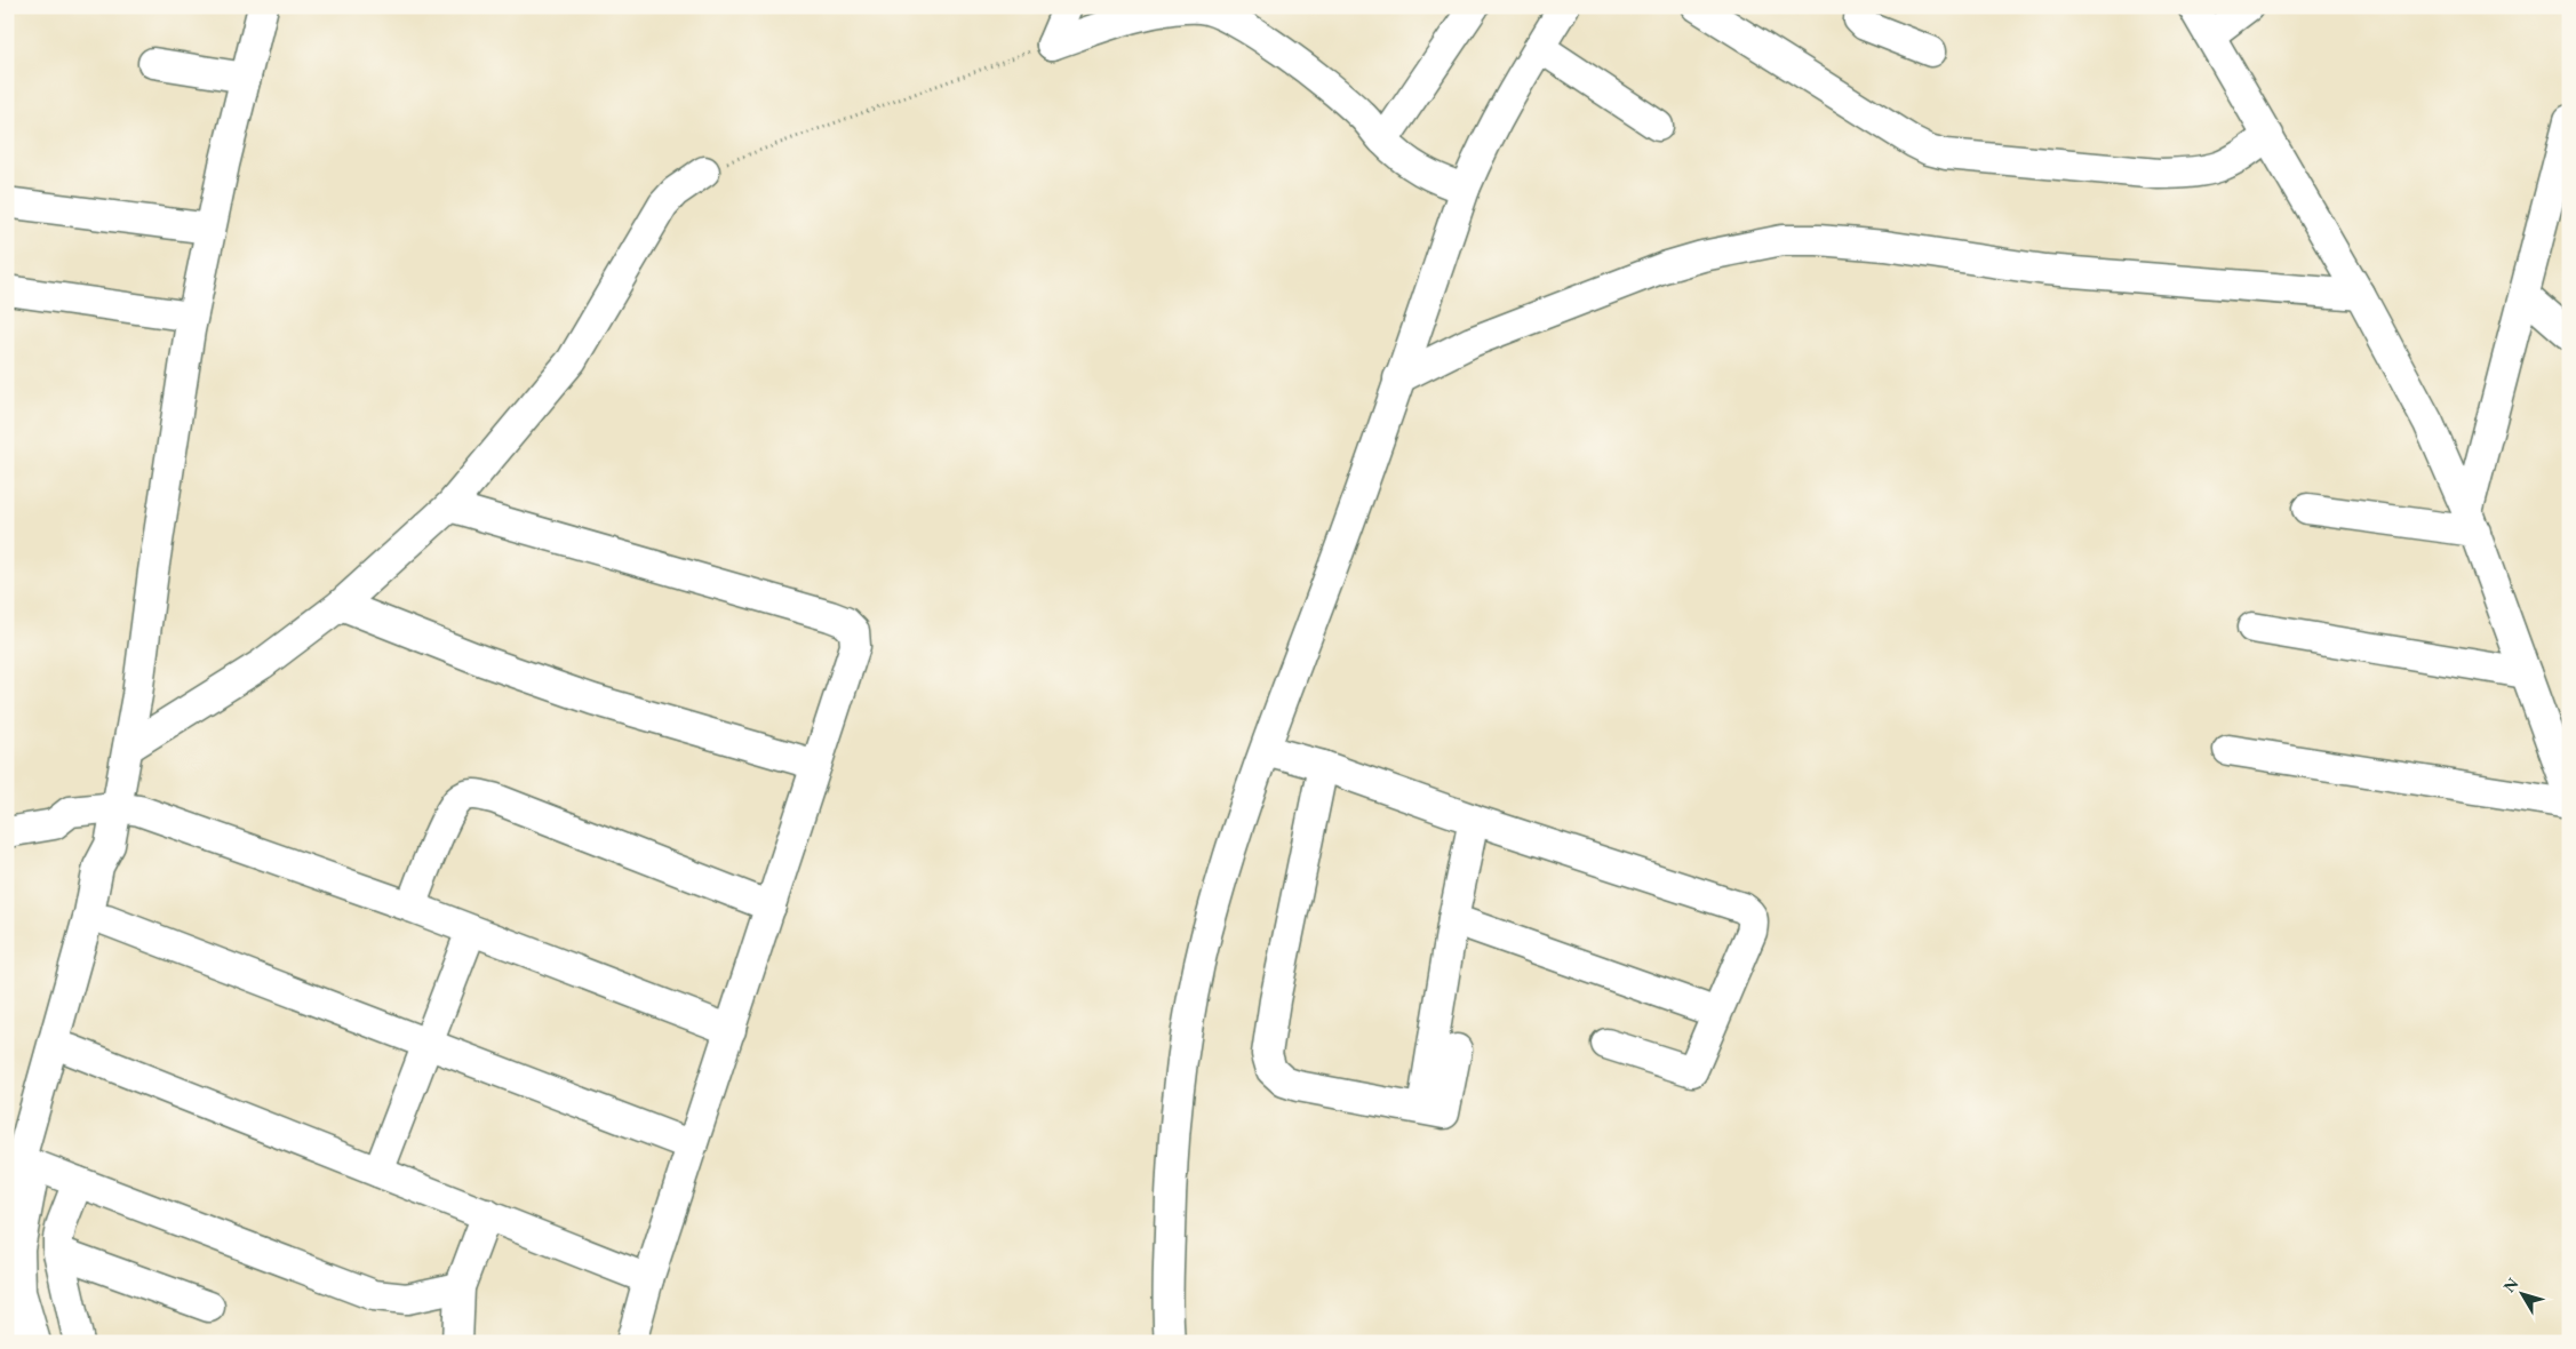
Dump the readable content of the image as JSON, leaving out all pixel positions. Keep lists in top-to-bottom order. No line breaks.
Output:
{"north":"top left"}
